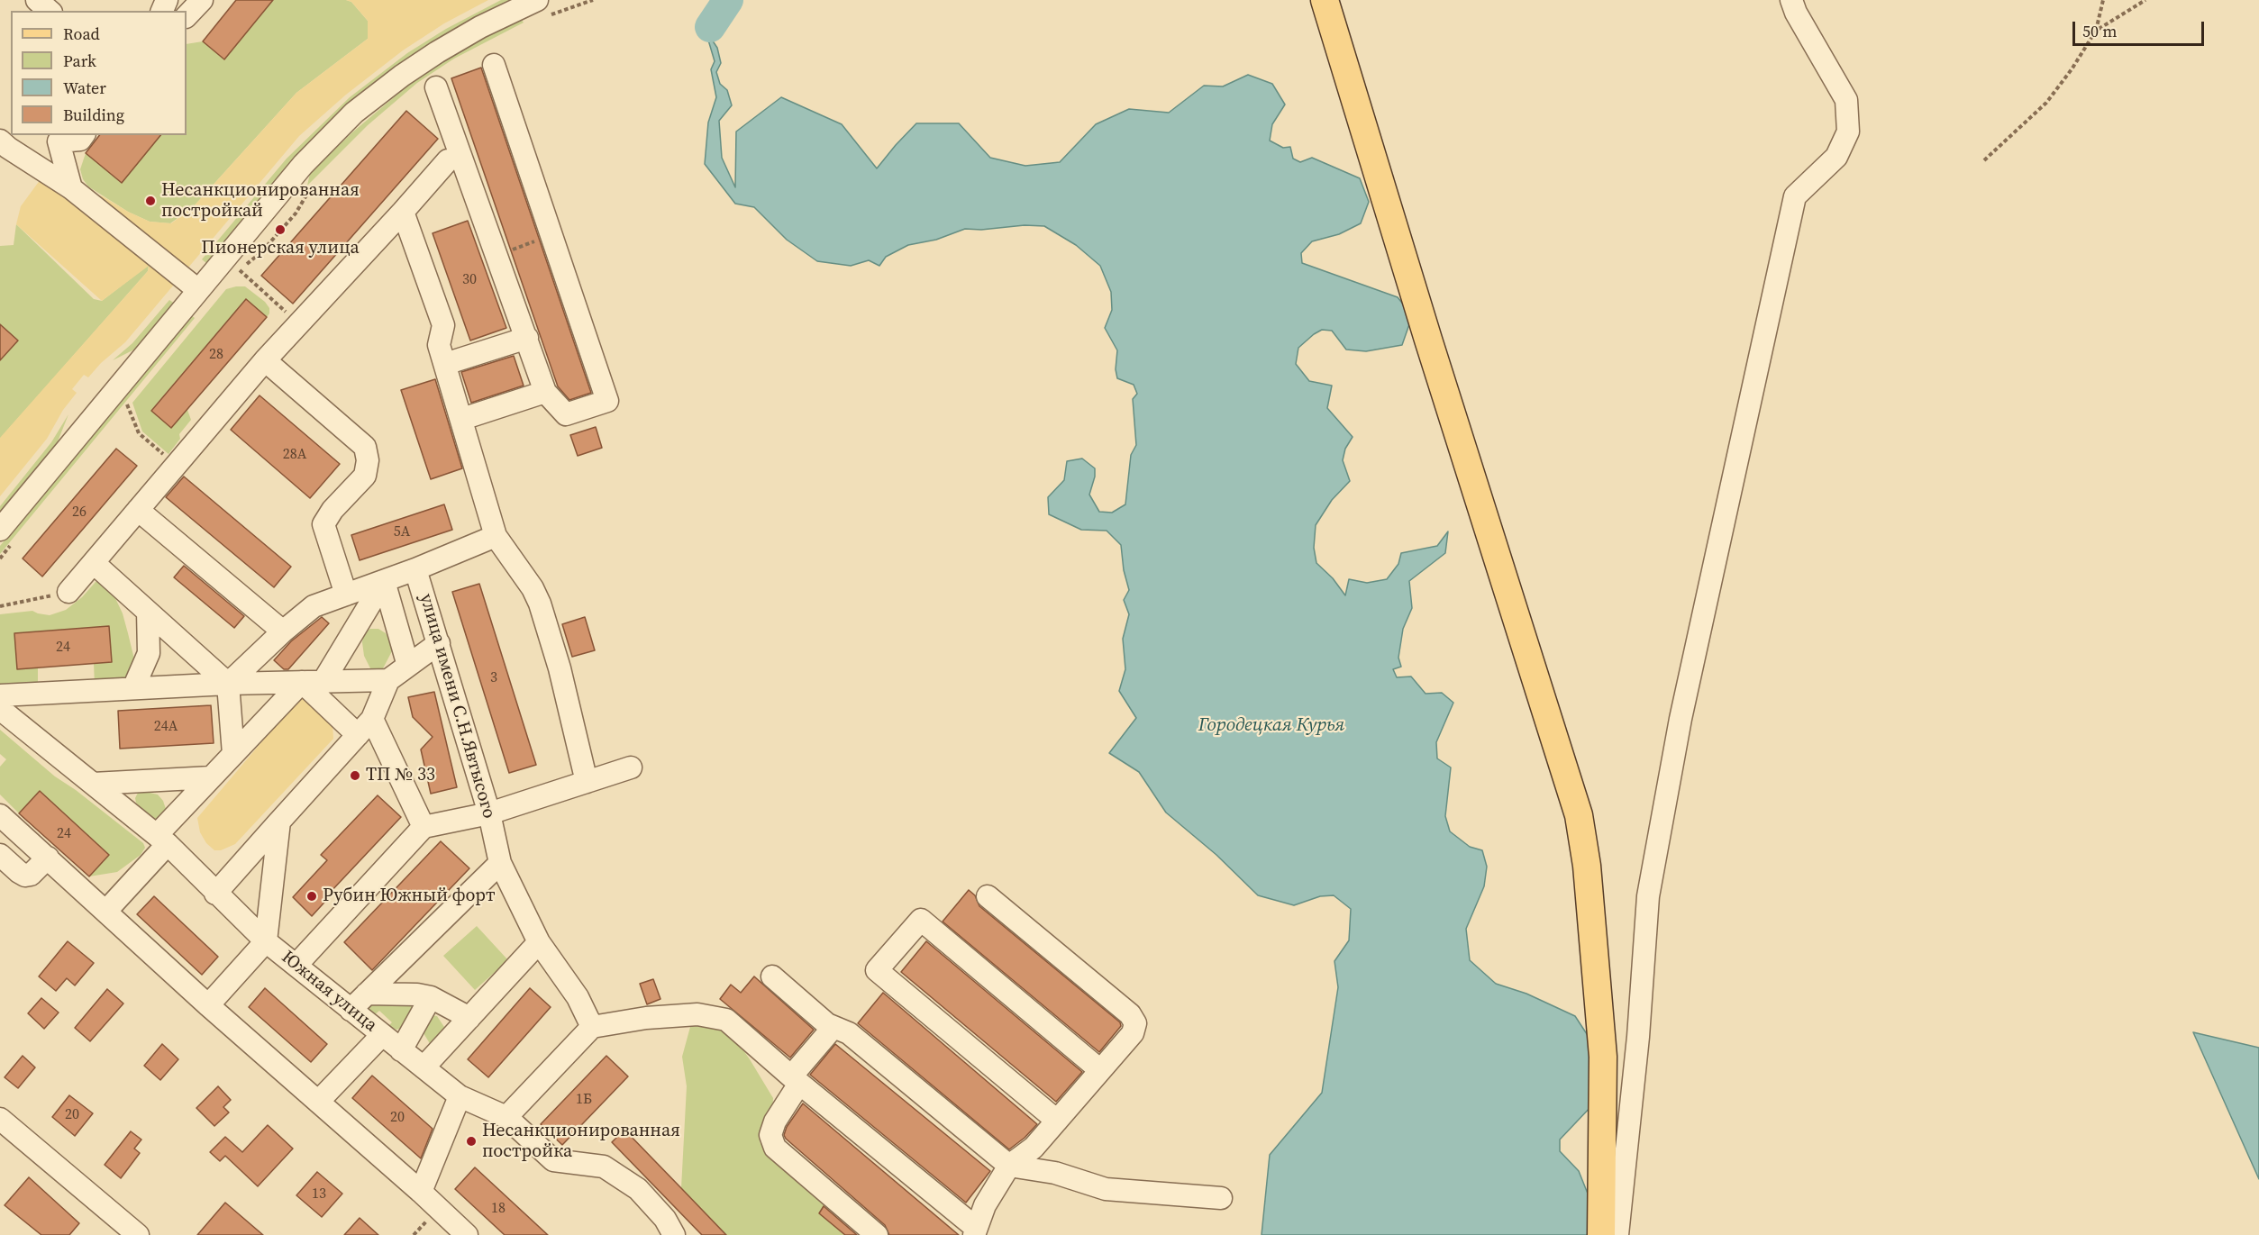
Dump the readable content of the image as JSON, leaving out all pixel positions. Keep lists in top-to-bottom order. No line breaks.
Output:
{"streets":{"street":["улица имени С.Н.Явтысого","Южная улица"]},"water":["Городецкая Курья"],"places":["Несанкционированная постройкай","Пионерская улица","ТП № 33","Рубин Южный форт","Несанкционированная постройка"],"house_numbers":["30","28","28А","26","5А","24","3","24А","24","1Б","20","20","13","18"],"legend":["Road","Park","Water","Building"],"scale_bar":"50 m"}
